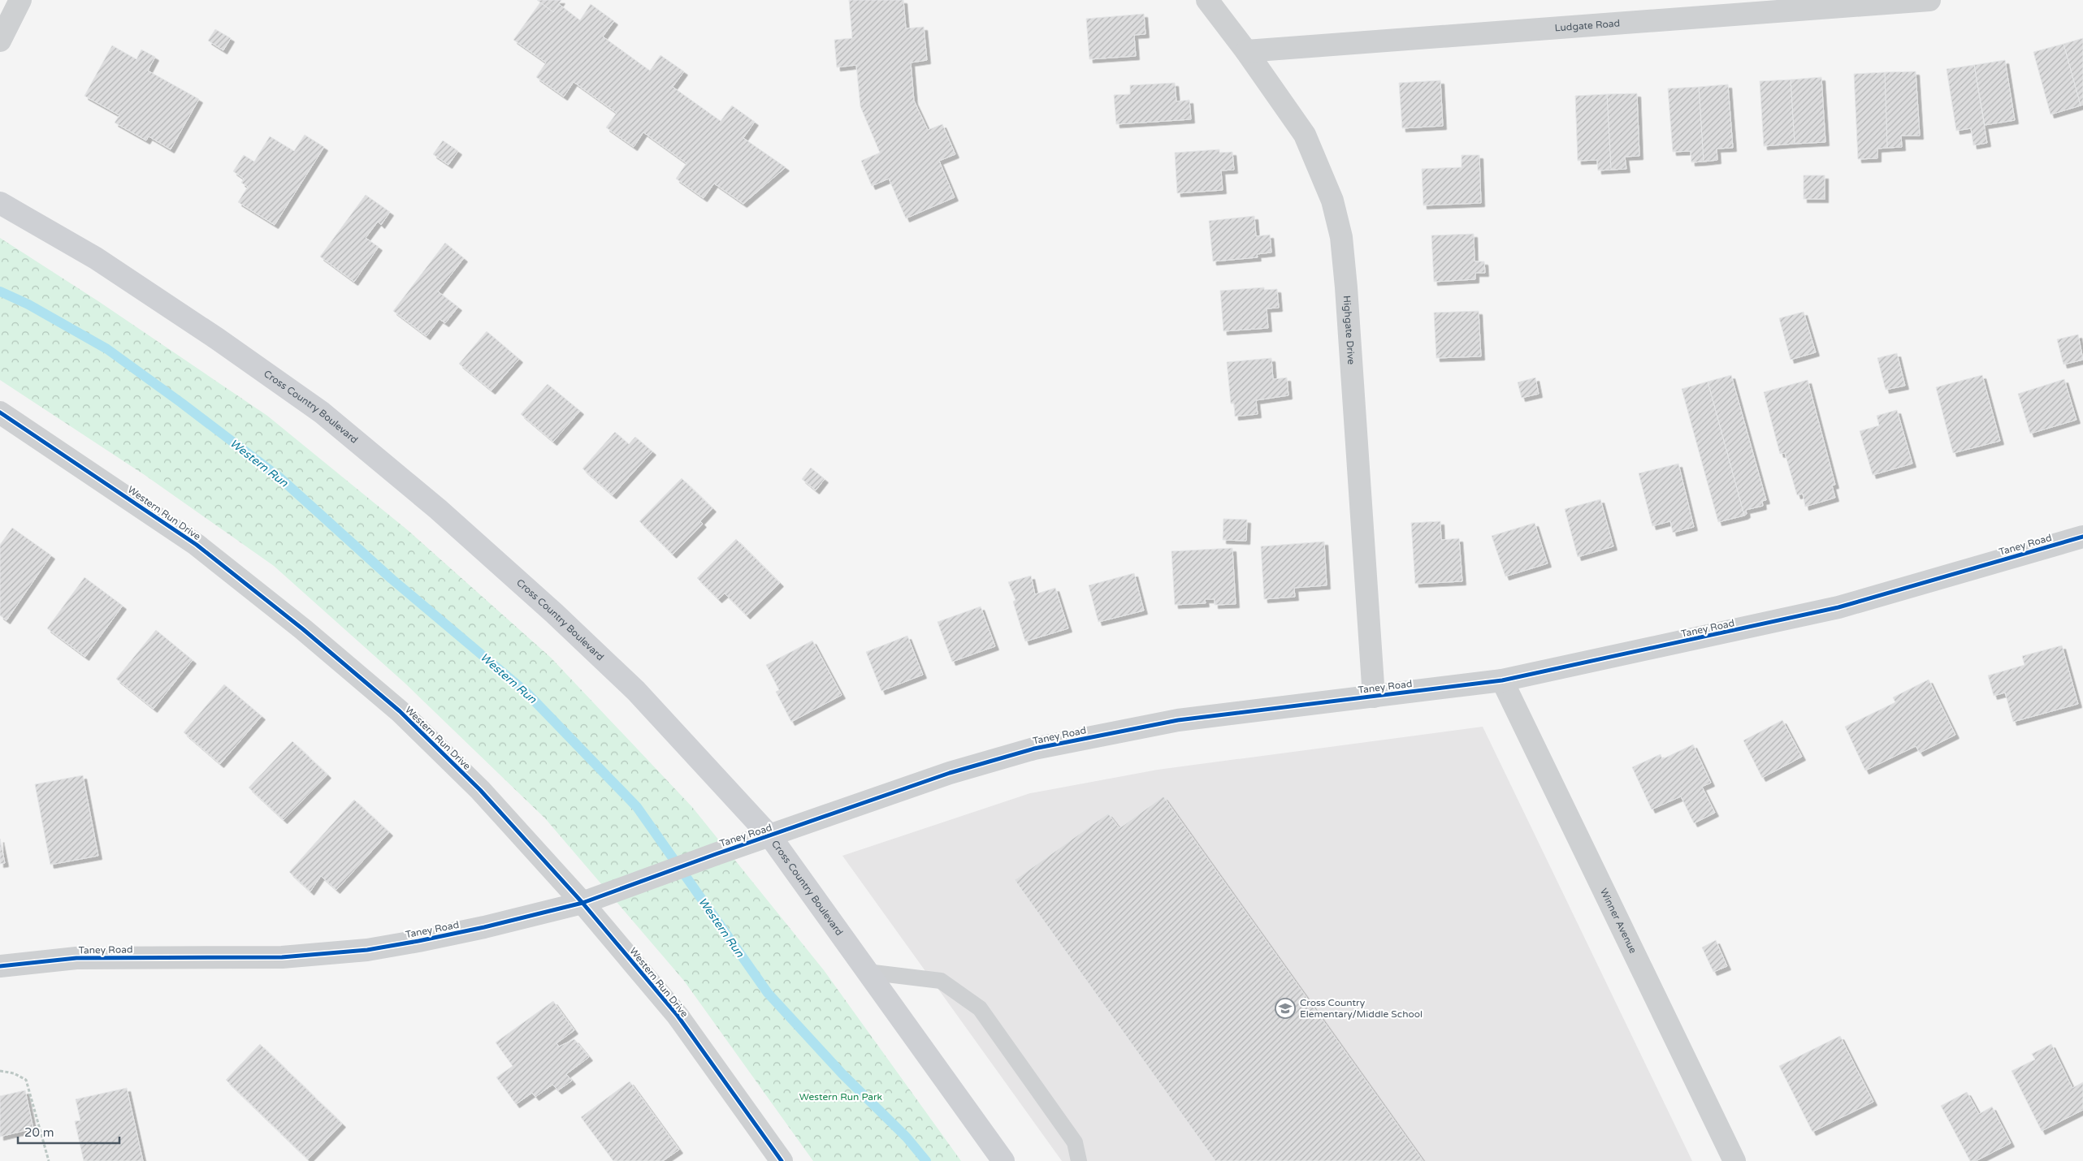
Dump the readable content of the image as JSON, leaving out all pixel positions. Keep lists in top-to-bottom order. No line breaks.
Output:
{"streets":{"main road":["Cross Country Boulevard"],"street":["Ludgate Road","Highgate Drive","Western Run Drive","Taney Road","Winner Avenue"]},"crossings":[["Ludgate Road","Highgate Drive"],["Highgate Drive","Taney Road"],["Cross Country Boulevard","Taney Road"],["Western Run Drive","Taney Road"],["Taney Road","Winner Avenue"]],"water":["Western Run"],"parks":["Western Run Park"],"places":{"school or university":["Cross Country Elementary/Middle School"]},"scale_bar":"20 m"}
